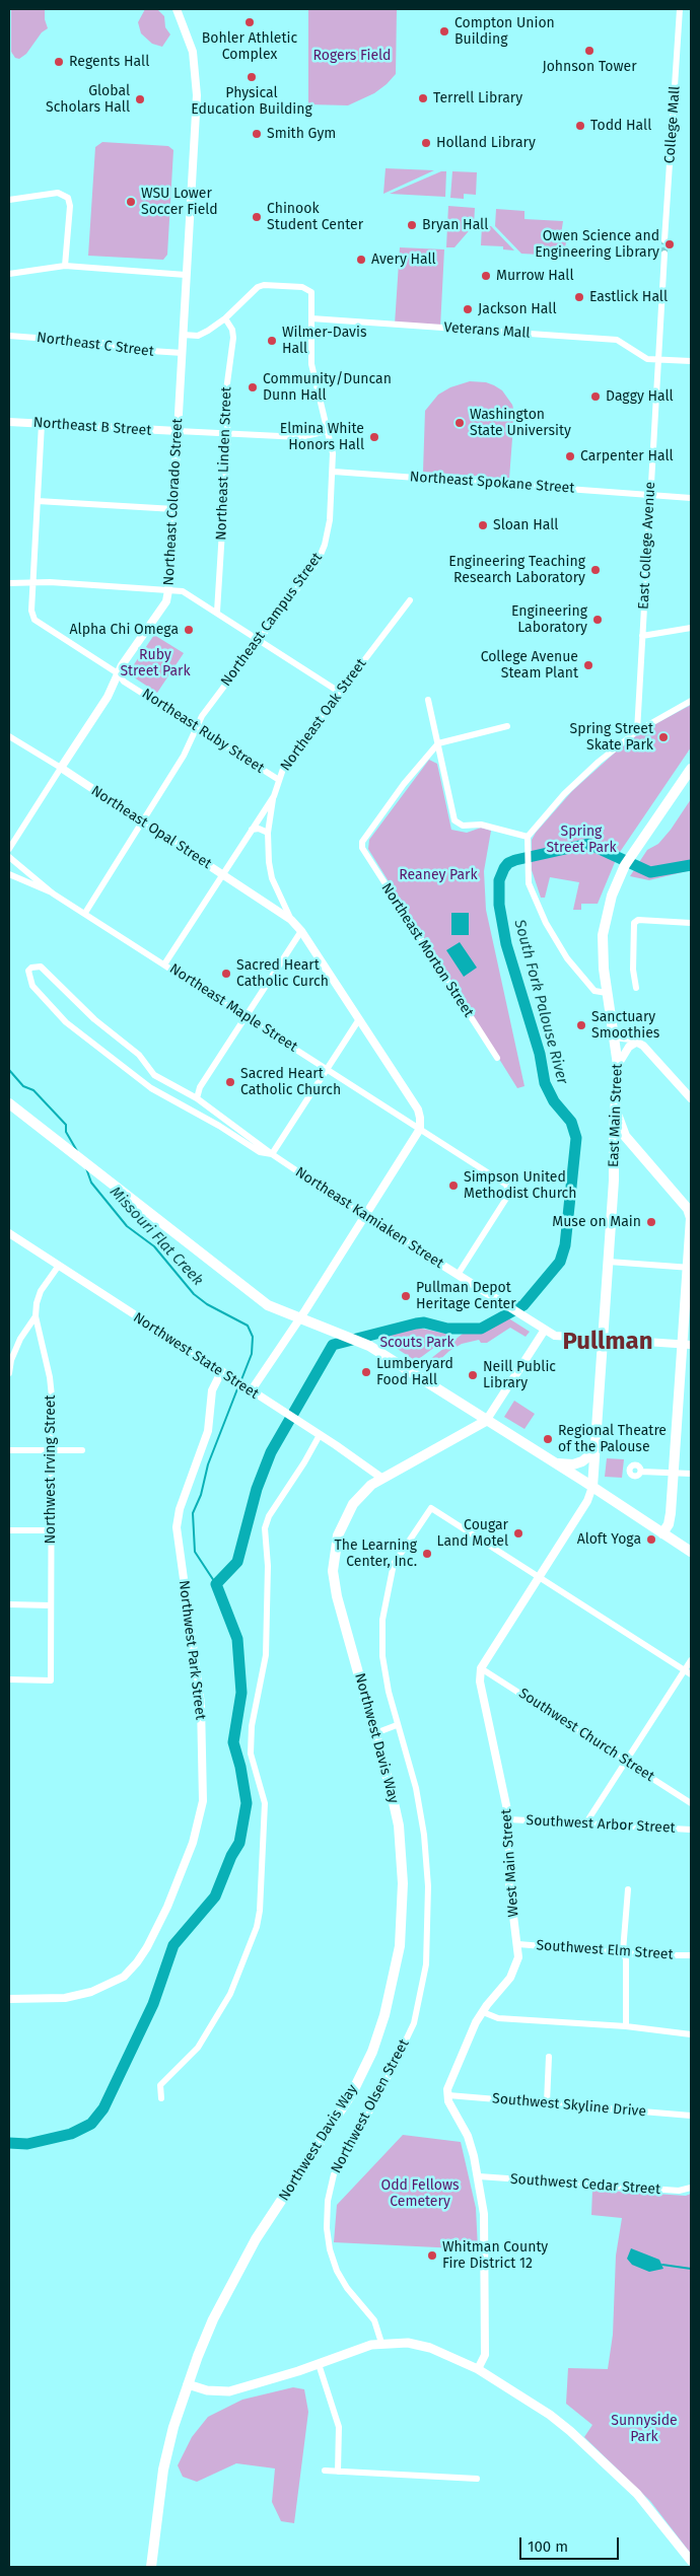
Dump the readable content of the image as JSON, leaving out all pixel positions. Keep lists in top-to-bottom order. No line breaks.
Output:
{"streets":{"main road":["East Main Street","Northwest Davis Way"],"street":["College Mall","Veterans Mall","Northeast C Street","Northeast B Street","Northeast Linden Street","Northeast Spokane Street","Northeast Colorado Street","East College Avenue","Northeast Campus Street","Northeast Oak Street","Northeast Ruby Street","Northeast Opal Street","Northeast Morton Street","Northeast Maple Street","Northeast Kamiaken Street","Northwest State Street","Northwest Irving Street","Northwest Park Street","Southwest Church Street","Southwest Arbor Street","West Main Street","Southwest Elm Street","Southwest Skyline Drive","Northwest Olsen Street","Southwest Cedar Street"]},"crossings":[["Veterans Mall","East College Avenue"],["Veterans Mall","Northeast Campus Street"],["Northeast C Street","Northeast Colorado Street"],["Northeast B Street","Northeast Linden Street"],["Northeast B Street","Northeast Colorado Street"],["Northeast B Street","Northeast Campus Street"],["Northeast Linden Street","Northeast Campus Street"],["Northeast Spokane Street","East College Avenue"],["Northeast Spokane Street","Northeast Campus Street"],["Northeast Colorado Street","Northeast Ruby Street"],["Northeast Colorado Street","Northeast Opal Street"],["Northeast Campus Street","Northeast Ruby Street"],["Northeast Campus Street","Northeast Opal Street"],["Northeast Campus Street","Northeast Maple Street"],["Northeast Oak Street","Northeast Ruby Street"],["Northeast Oak Street","Northeast Opal Street"],["Northeast Oak Street","Northeast Maple Street"],["Northeast Opal Street","Northeast Maple Street"],["Northeast Maple Street","Northeast Kamiaken Street"],["East Main Street","Northeast Kamiaken Street"],["Northwest State Street","Northwest Irving Street"],["Northwest State Street","Northwest Park Street"],["Northwest State Street","Northwest Davis Way"],["Southwest Church Street","West Main Street"],["Southwest Arbor Street","West Main Street"],["West Main Street","Southwest Elm Street"],["West Main Street","Southwest Skyline Drive"]],"districts":["Pullman"],"water":["South Fork Palouse River","Missouri Flat Creek"],"parks":["Rogers Field","Ruby Street Park","Spring Street Park","Reaney Park","Scouts Park","Odd Fellows Cemetery","Sunnyside Park"],"places":["Bohler Athletic Complex","Compton Union Building","Johnson Tower","Regents Hall","Physical Education Building","Terrell Library","Global Scholars Hall","Todd Hall","Smith Gym","Holland Library","WSU Lower Soccer Field","Chinook Student Center","Bryan Hall","Owen Science and Engineering Library","Avery Hall","Murrow Hall","Eastlick Hall","Jackson Hall","Wilmer-Davis Hall","Community/Duncan Dunn Hall","Daggy Hall","Washington State University","Elmina White Honors Hall","Carpenter Hall","Sloan Hall","Engineering Teaching Research Laboratory","Engineering Laboratory","Alpha Chi Omega","College Avenue Steam Plant","Spring Street Skate Park","Sacred Heart Catholic Curch","Sanctuary Smoothies","Sacred Heart Catholic Church","Simpson United Methodist Church","Muse on Main","Pullman Depot Heritage Center","Lumberyard Food Hall","Neill Public Library","Regional Theatre of the Palouse","Cougar Land Motel","Aloft Yoga","The Learning Center, Inc.","Whitman County Fire District 12"],"scale_bar":"100 m"}
